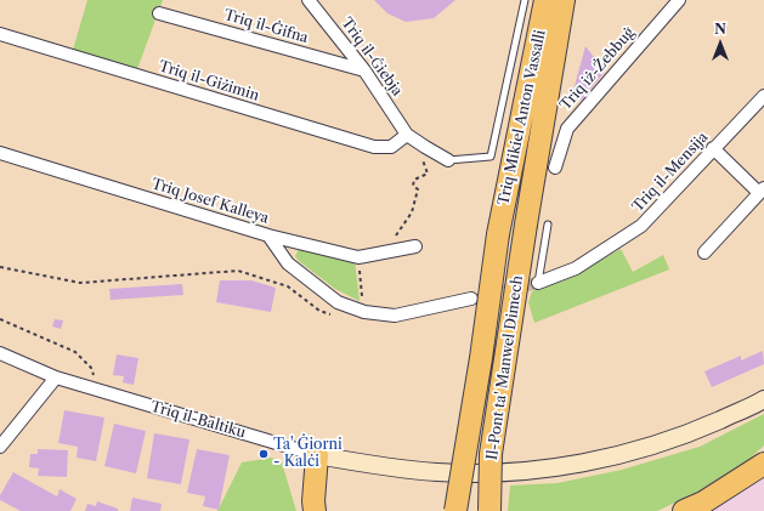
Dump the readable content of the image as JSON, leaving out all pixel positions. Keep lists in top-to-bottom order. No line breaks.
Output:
{"streets":{"highway":["Triq Mikiel Anton Vassalli","Il-Pont ta' Manwel Dimech"],"main road":["Triq il-Baltiku"],"street":["Triq il-Ġifna","Triq il-Ǵiebja","Triq iż-Żebbuġ","Triq il-Giżimin","Triq il-Mensija","Triq Josef Kalleya"]},"crossings":[["Triq il-Ġifna","Triq il-Ǵiebja"],["Triq il-Ǵiebja","Triq il-Giżimin"],["Triq Mikiel Anton Vassalli","Il-Pont ta' Manwel Dimech"]],"places":["Ta' Ġiorni - Kalċi"],"north":"top"}
